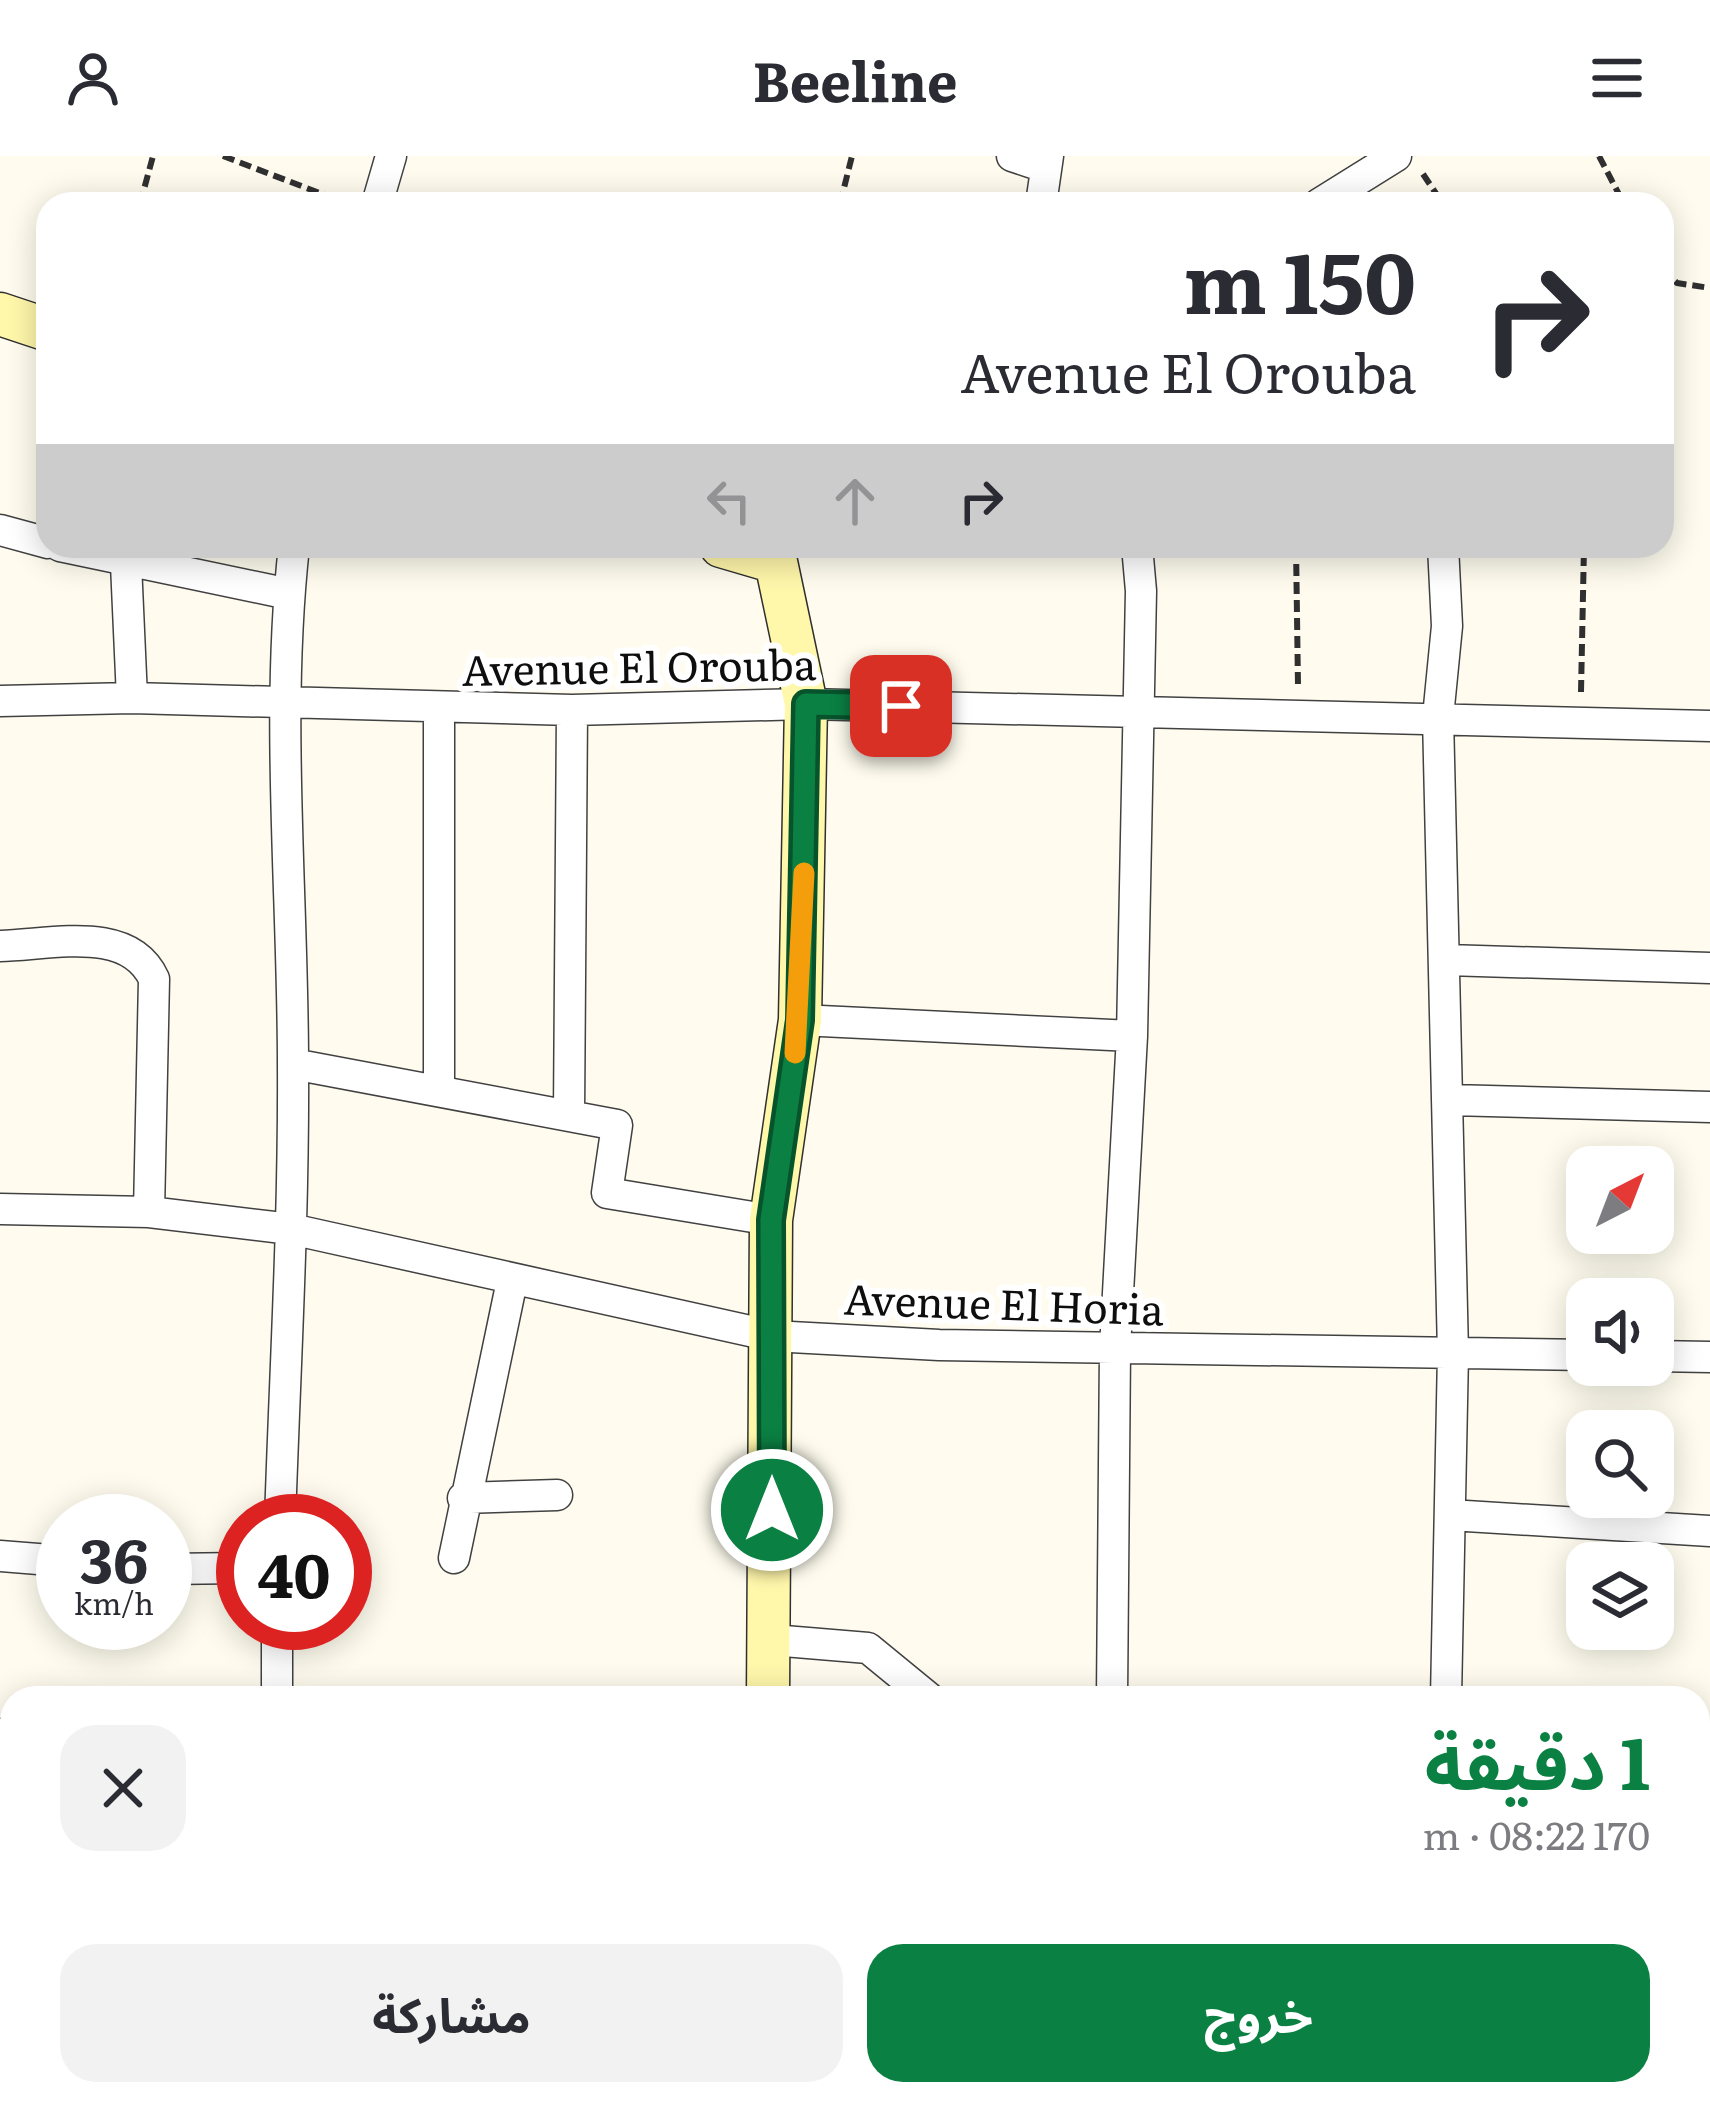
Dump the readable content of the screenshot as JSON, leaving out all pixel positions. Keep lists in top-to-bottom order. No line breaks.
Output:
{"streets":{"street":["Avenue El Orouba","Avenue El Horia"]},"north":"top right","page":{"header":"Beeline","turn":["150 m","Avenue El Orouba"],"speed":"36 km/h","limit":"40","heading":["1 دقيقة","170 m · 08:22"],"buttons":["خروج","مشاركة"]}}
